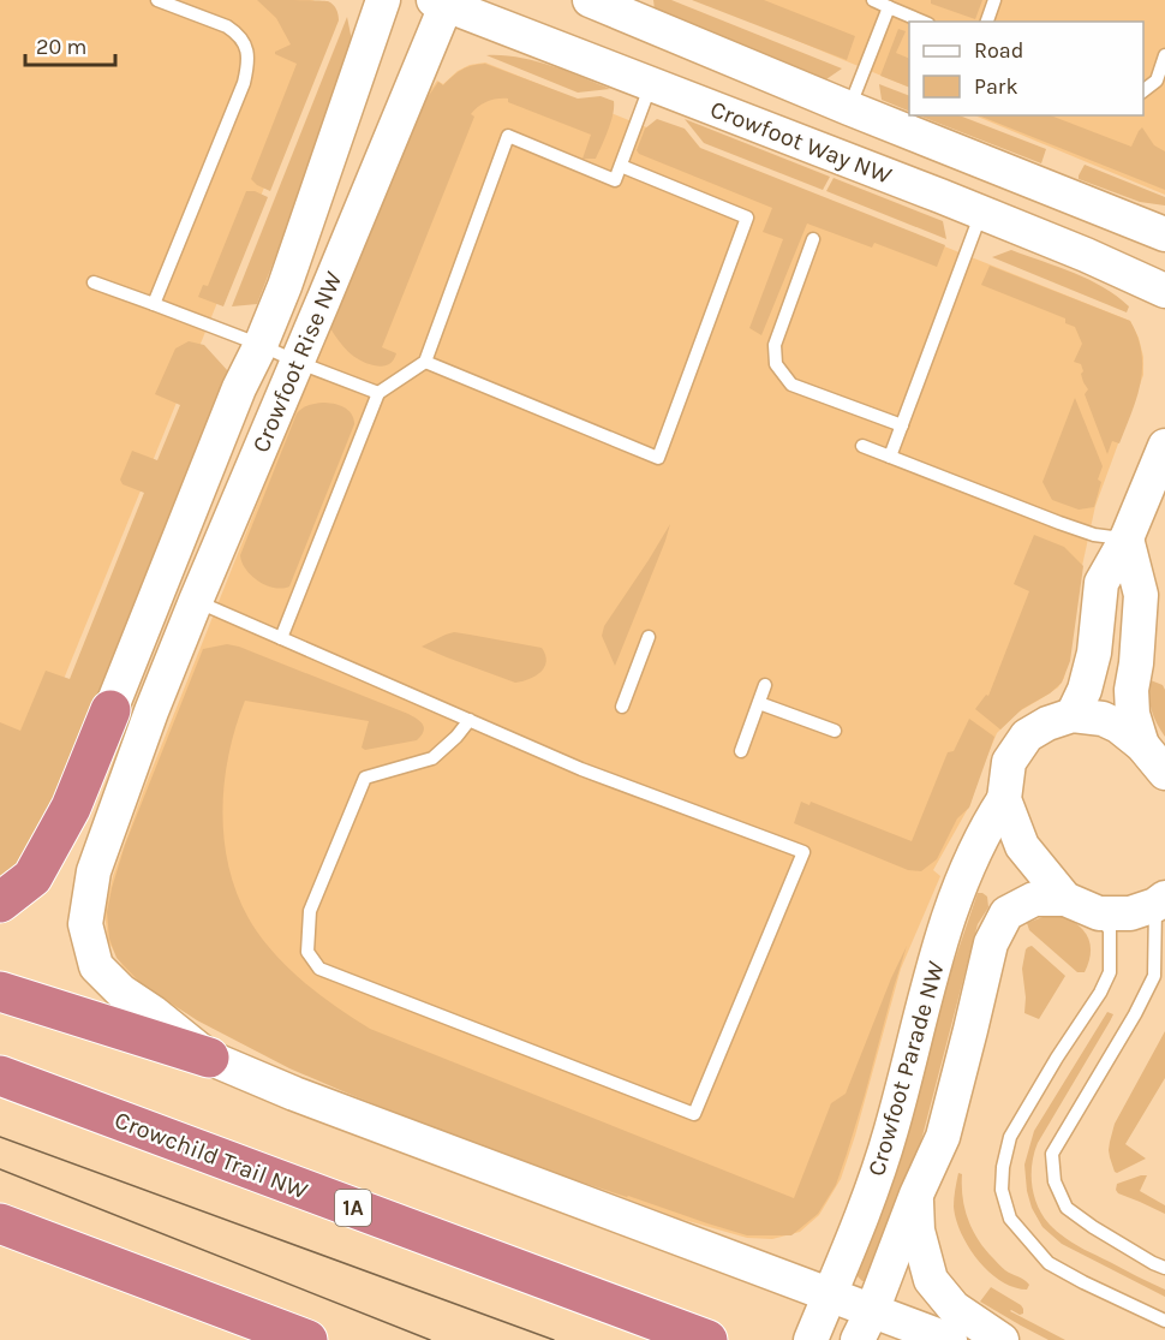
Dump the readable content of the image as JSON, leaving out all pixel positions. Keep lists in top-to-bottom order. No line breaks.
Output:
{"streets":{"highway":["Crowchild Trail NW","1A"],"street":["Crowfoot Way NW","Crowfoot Rise NW","Crowfoot Parade NW"]},"crossings":[["Crowfoot Way NW","Crowfoot Rise NW"],["Crowfoot Rise NW","Crowfoot Parade NW"]],"legend":["Road","Park"],"scale_bar":"20 m"}
